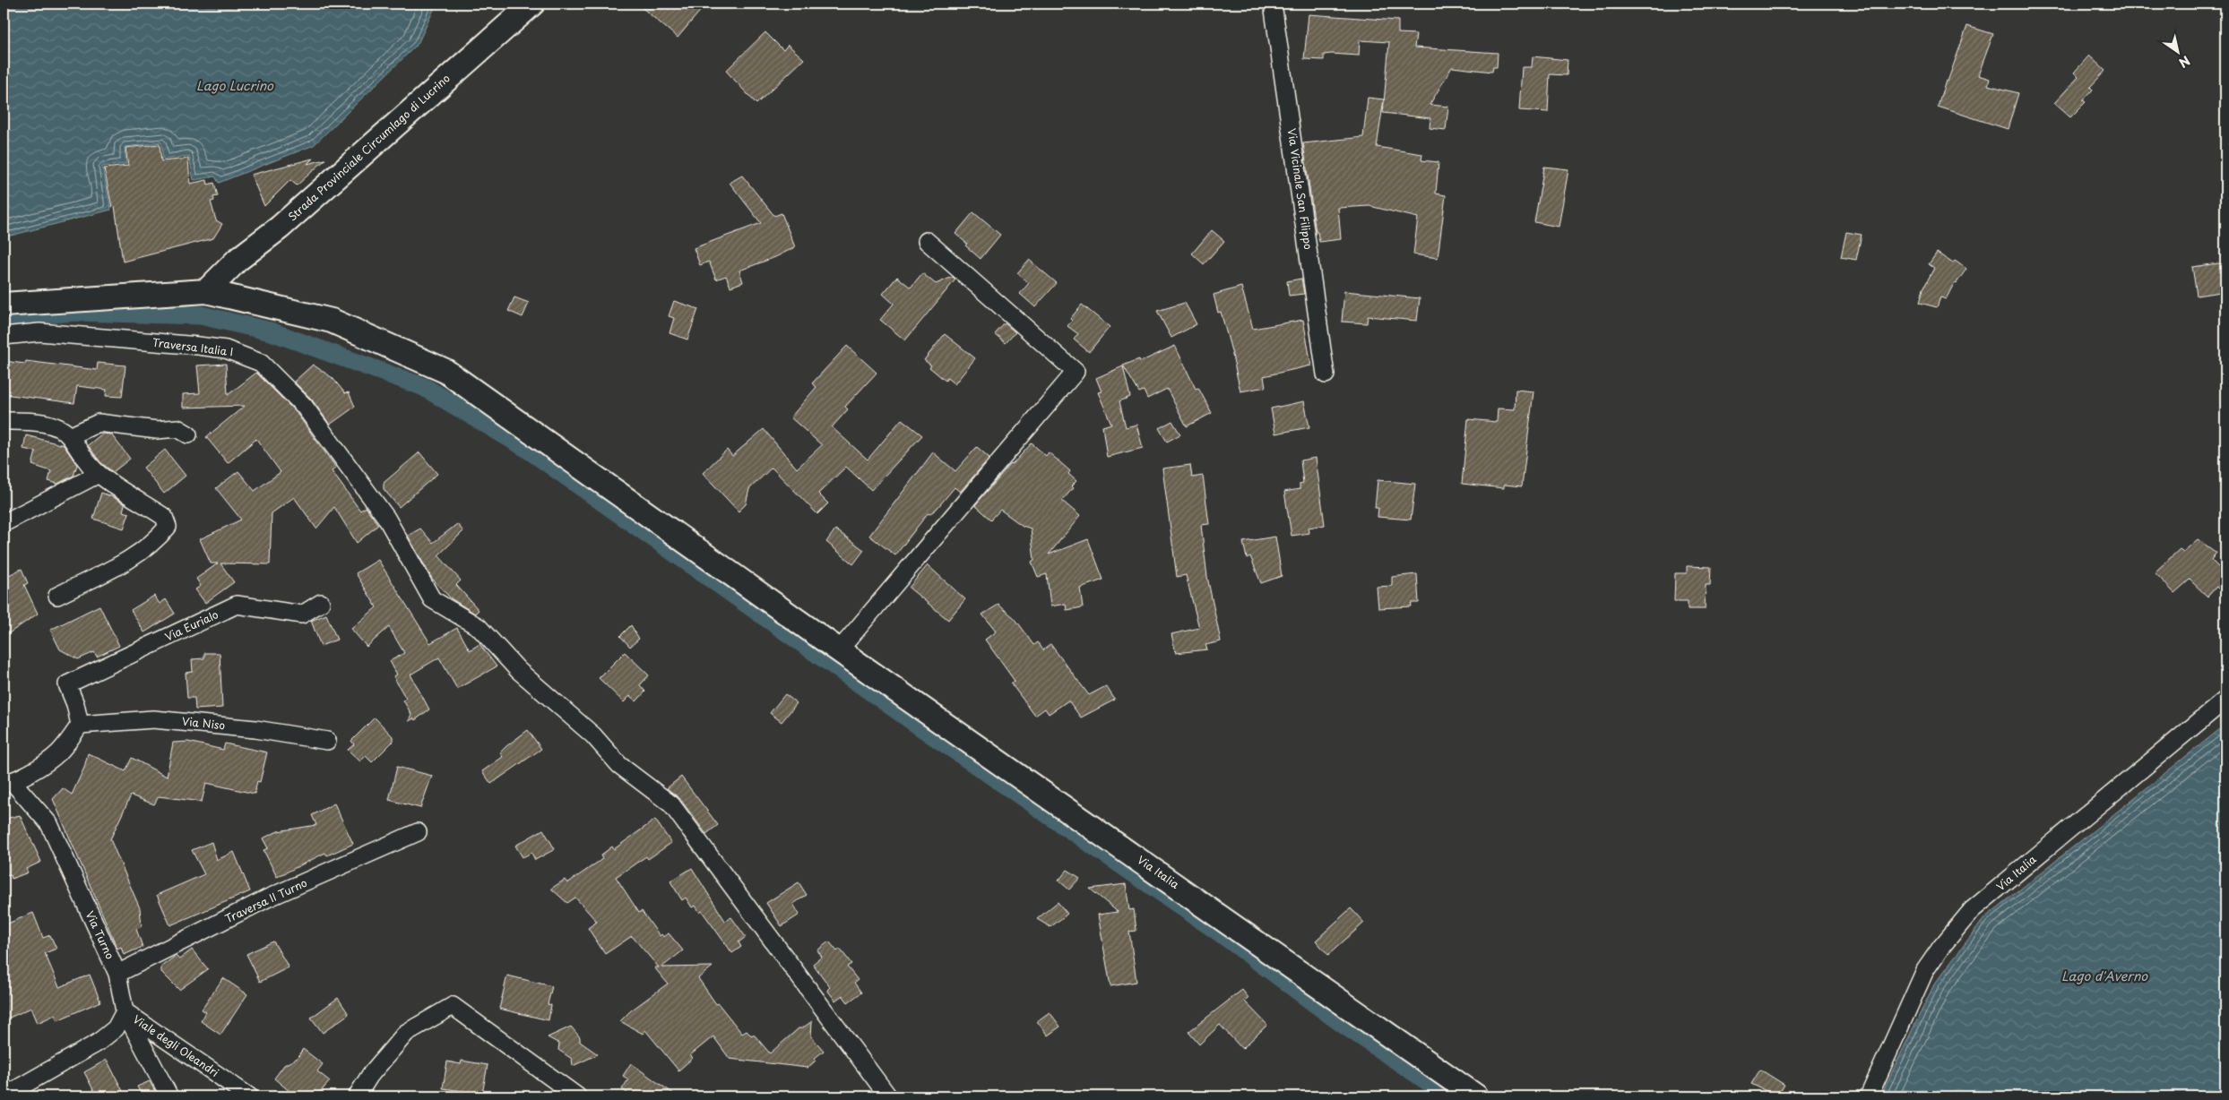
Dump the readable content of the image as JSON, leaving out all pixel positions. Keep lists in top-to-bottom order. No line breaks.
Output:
{"streets":{"street":["Strada Provinciale Circumlago di Lucrino","Via Vicinale San Filippo","Traversa Italia I","Via Eurialo","Via Niso","Via Italia","Traversa II Turno","Via Turno","Viale degli Oleandri"]},"crossings":[["Strada Provinciale Circumlago di Lucrino","Via Italia"],["Via Eurialo","Via Niso"],["Traversa II Turno","Via Turno"],["Via Turno","Viale degli Oleandri"]],"water":["Lago Lucrino","Lago d'Averno"],"north":"bottom right"}
